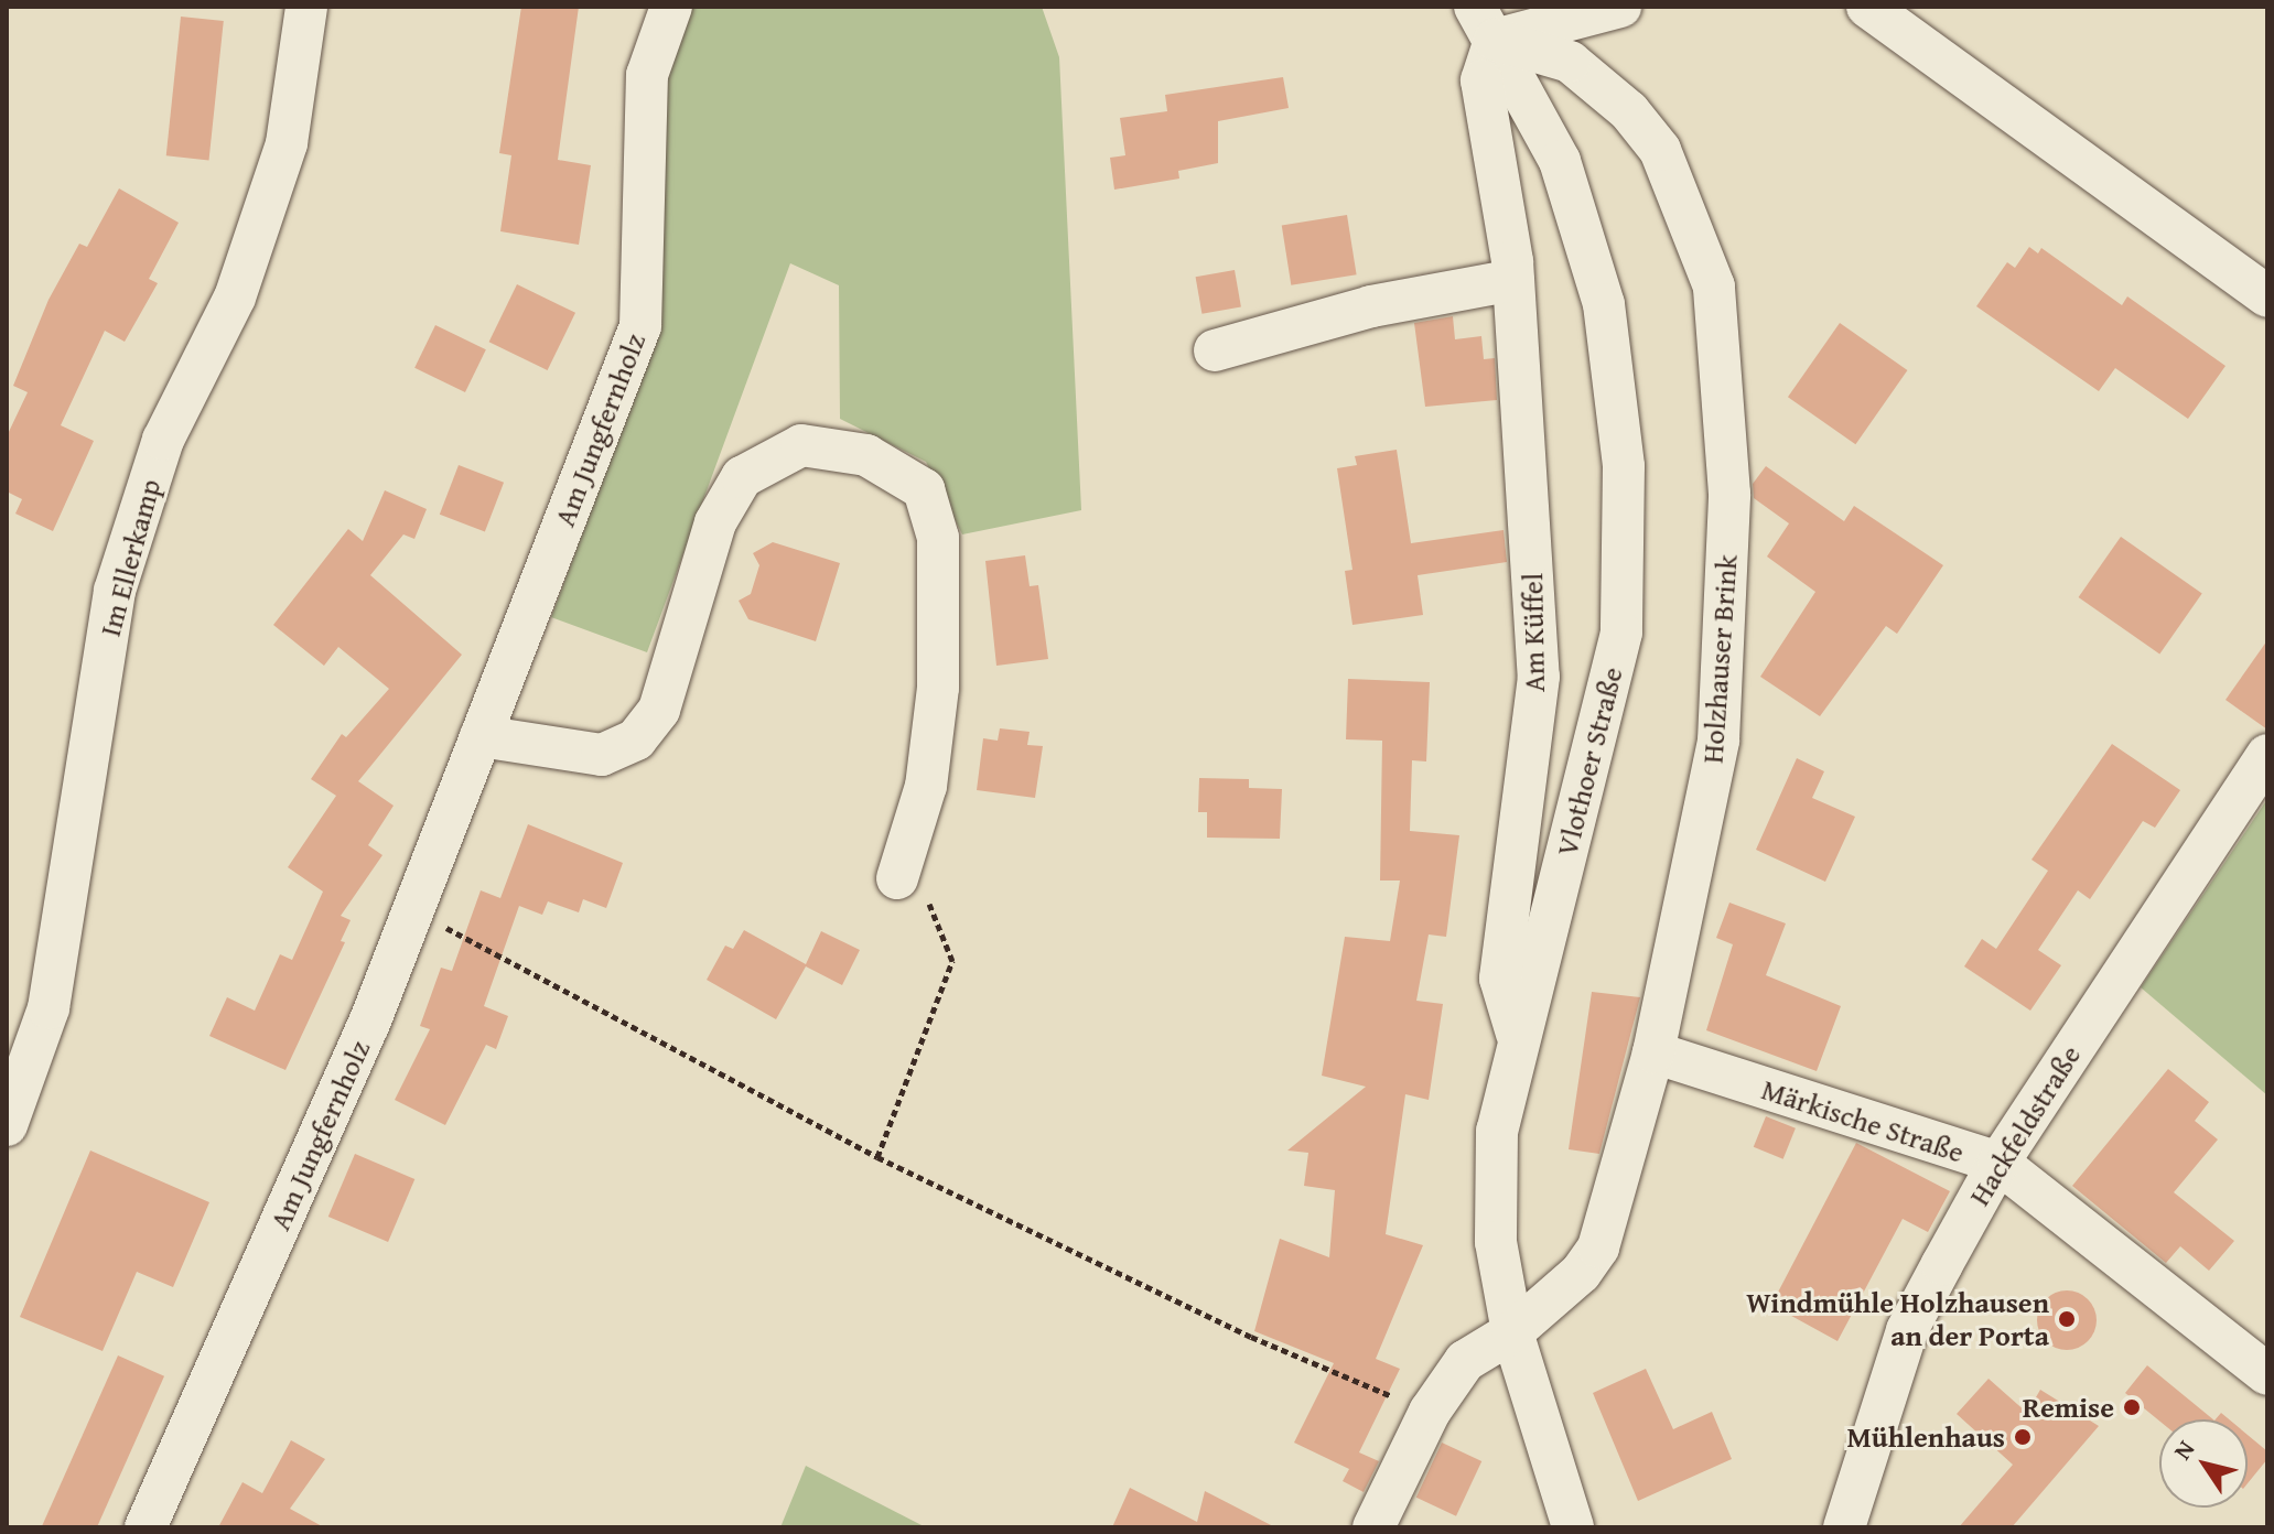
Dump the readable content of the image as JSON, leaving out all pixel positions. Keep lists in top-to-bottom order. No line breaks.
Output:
{"streets":{"street":["Am Jungfernholz","Im Ellerkamp","Am Küffel","Holzhauser Brink","Vlothoer Straße","Märkische Straße","Hackfeldstraße"]},"crossings":[["Am Küffel","Holzhauser Brink"],["Am Küffel","Vlothoer Straße"],["Holzhauser Brink","Vlothoer Straße"],["Holzhauser Brink","Märkische Straße"],["Märkische Straße","Hackfeldstraße"]],"places":["Windmühle Holzhausen an der Porta","Remise","Mühlenhaus"],"north":"top left"}
